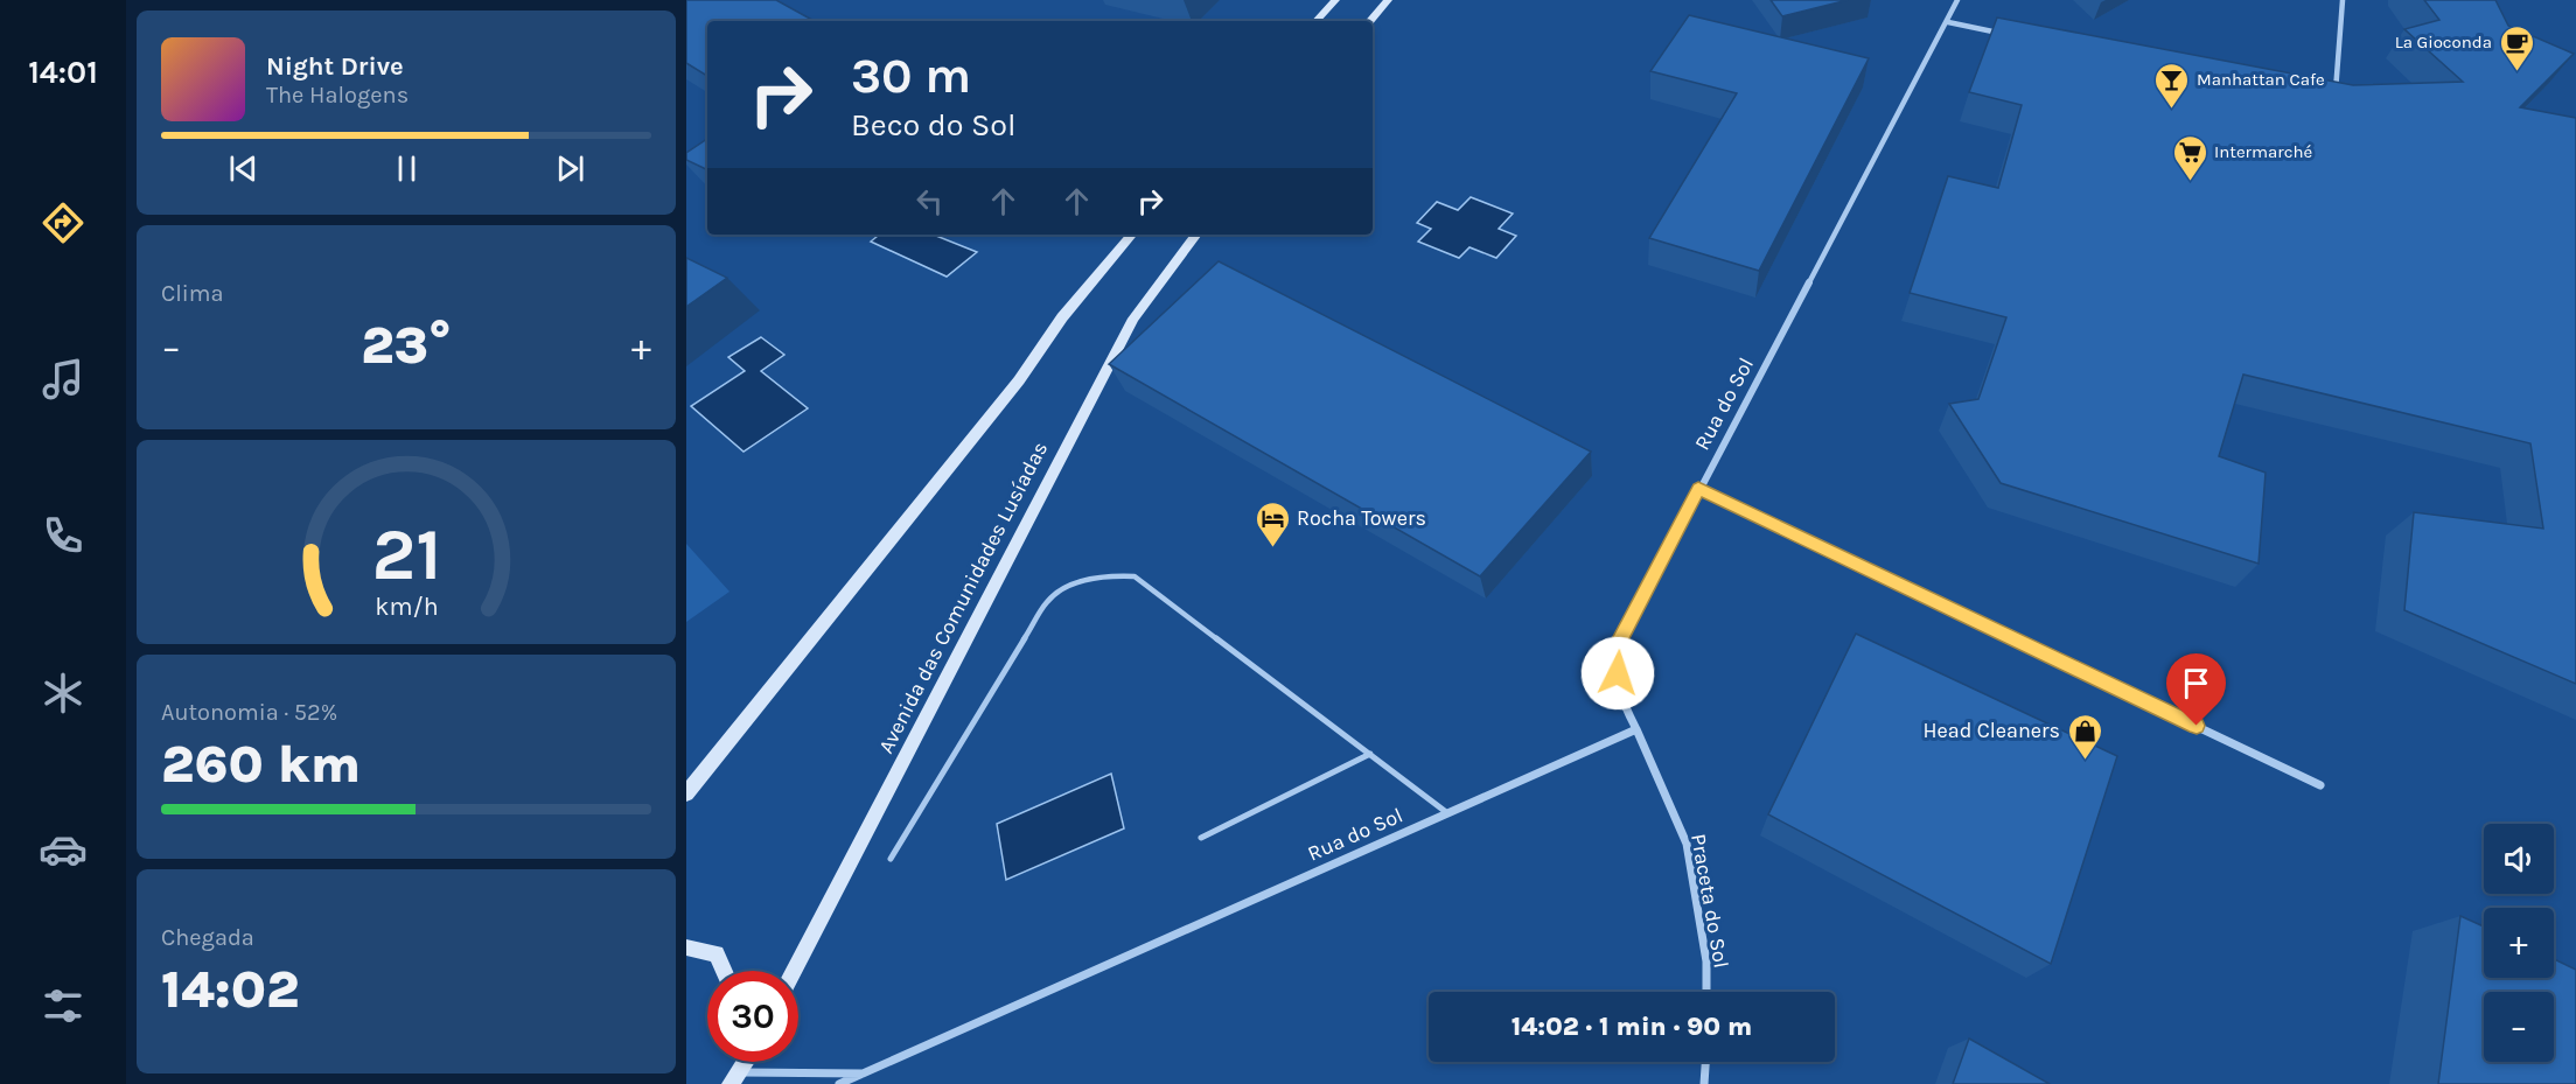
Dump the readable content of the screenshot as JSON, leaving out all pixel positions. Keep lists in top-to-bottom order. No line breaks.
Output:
{"streets":{"main road":["Avenida das Comunidades Lusíadas"],"street":["Rua do Sol","Praceta do Sol"]},"crossings":[["Rua do Sol","Praceta do Sol"]],"places":{"cafe":["La Gioconda"],"bar":["Manhattan Cafe"],"supermarket":["Intermarché"],"hotel":["Rocha Towers"],"shop":["Head Cleaners"]},"page":{"tabs":"14:01","turn":["30 m","Beco do Sol"],"song":["Night Drive","The Halogens"],"tile":["Clima",["Autonomia · 52%","260 km"],["Chegada","14:02"]],"heat":["−","23°","+"],"map_buttons":["+","−"],"limit":"30","trip":"14:02 · 1 min · 90 m","gauge":["21","km/h"]}}
